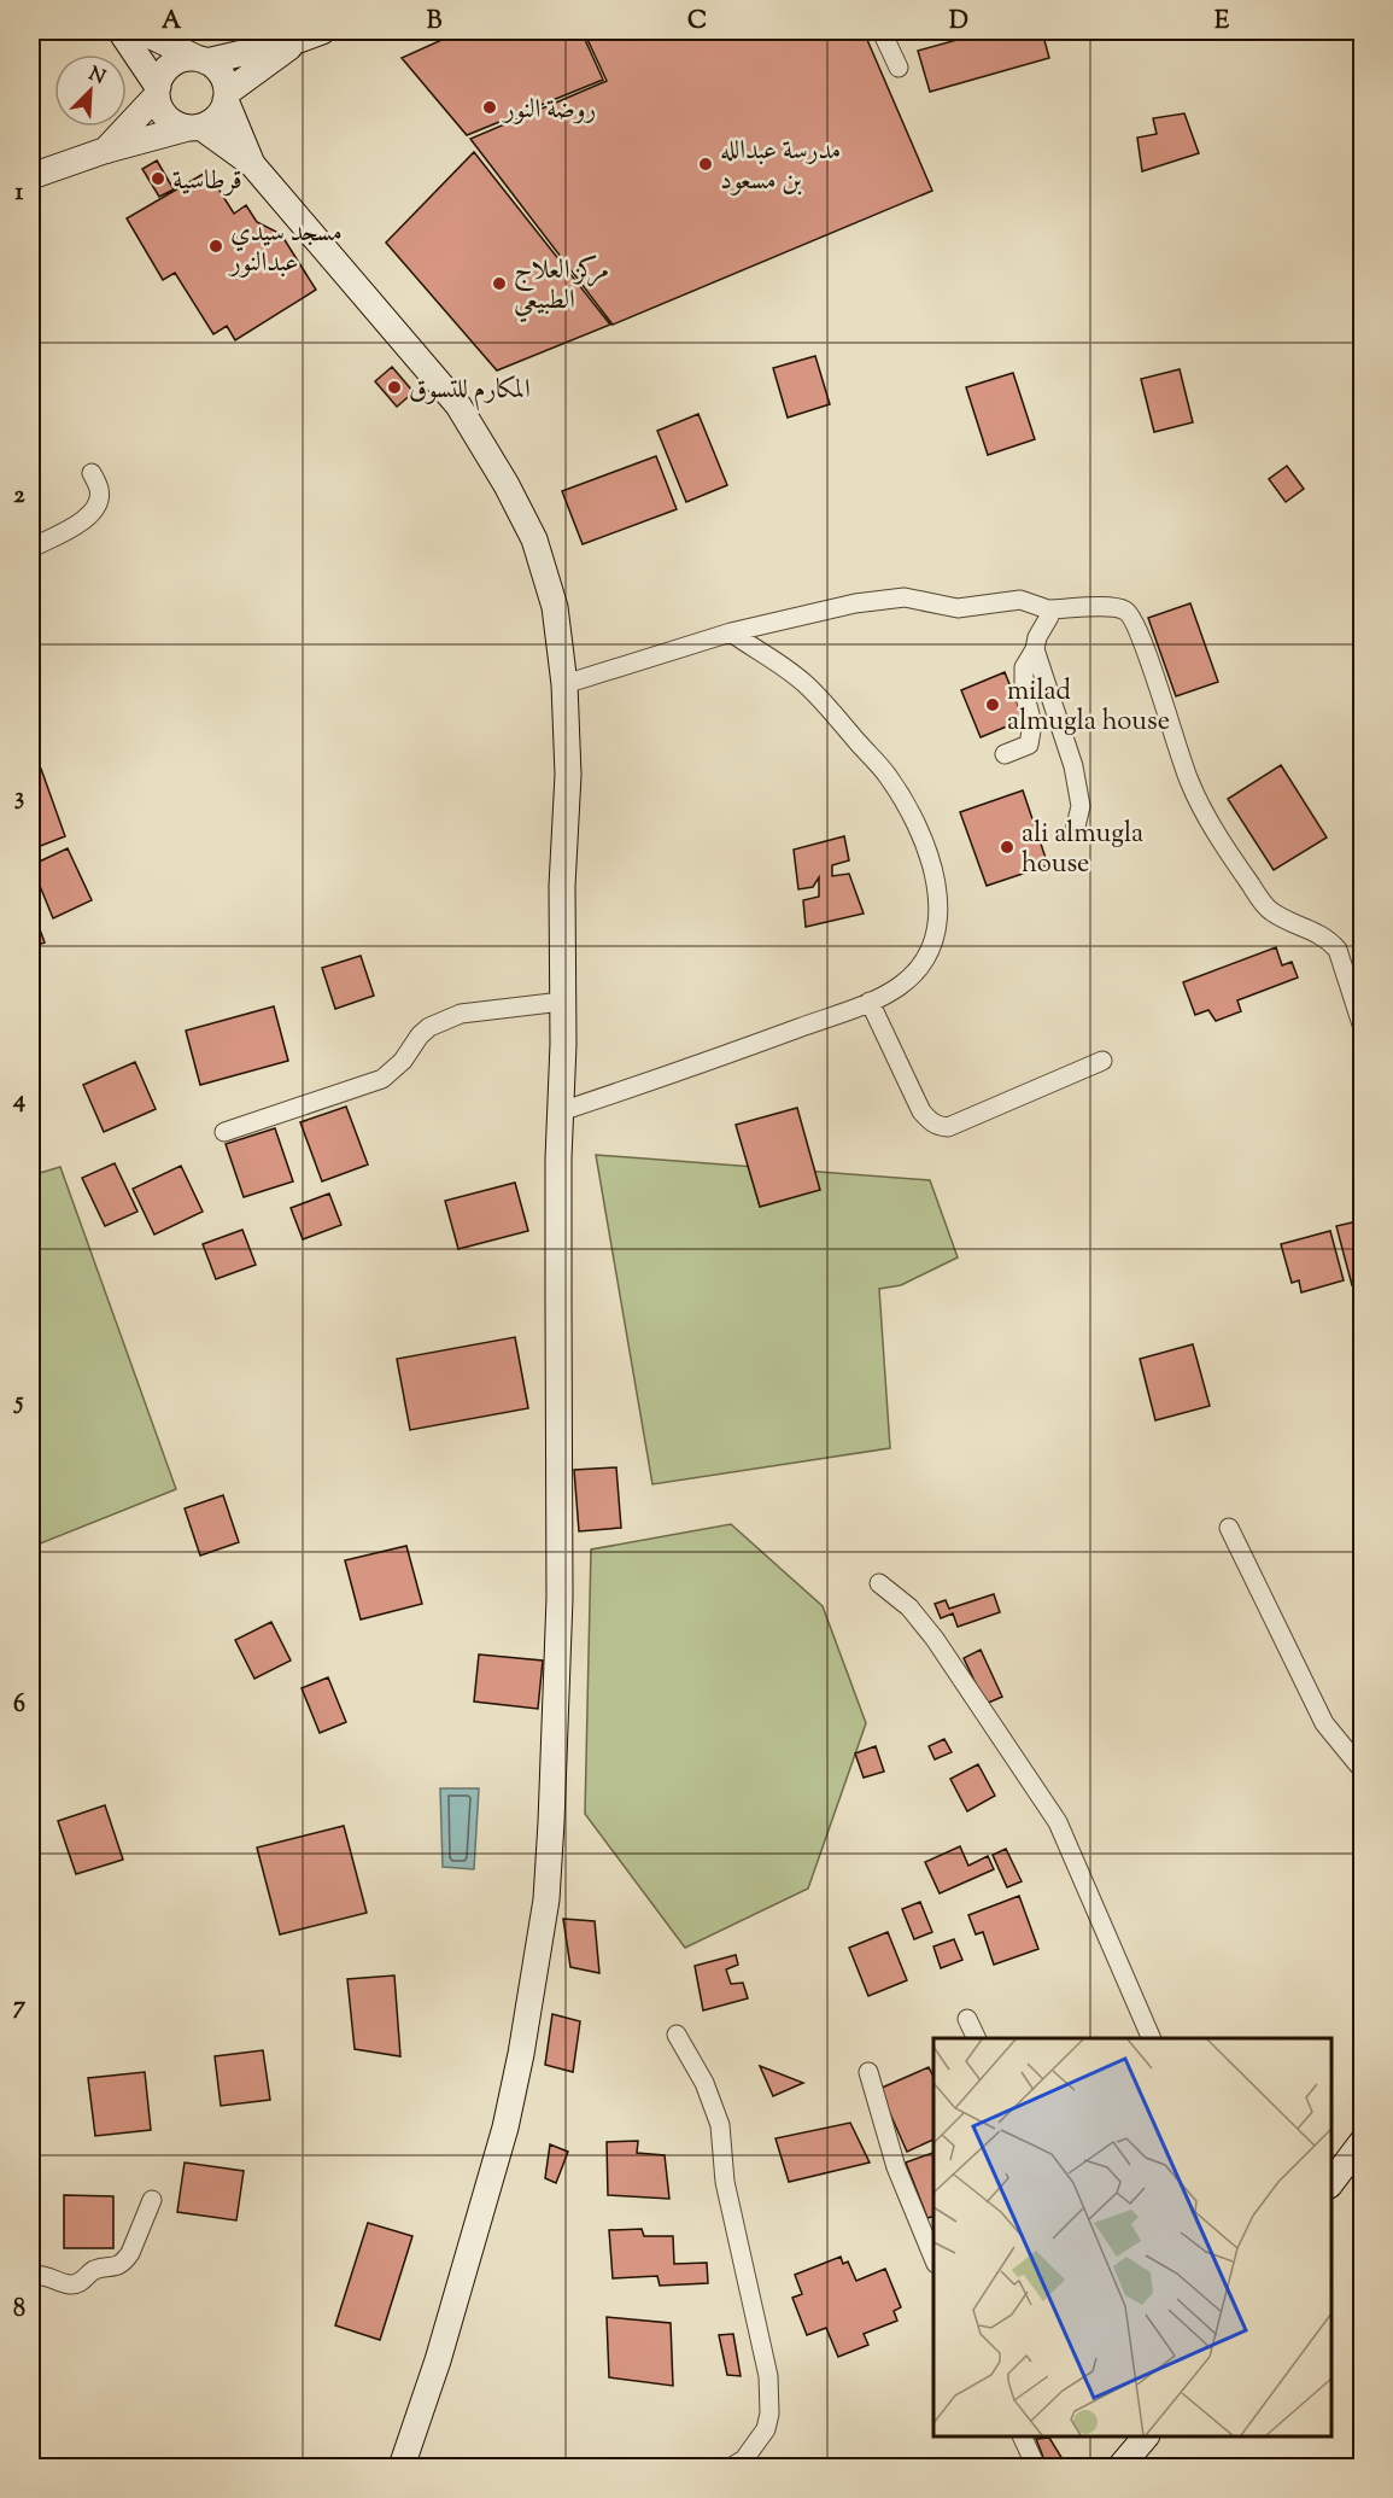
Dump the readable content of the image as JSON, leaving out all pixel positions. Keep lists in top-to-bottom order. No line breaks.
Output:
{"places":["روضة النور","مدرسة عبدالله بن مسعود","قرطاسية","مسجد سيدي عبدالنور","مركز العلاج الطبيعي","المكارم للتسوق","milad almugla house","ali almugla house"],"north":"top right","grid":{"columns":["A","B","C","D","E"],"rows":["1","2","3","4","5","6","7","8"]}}
